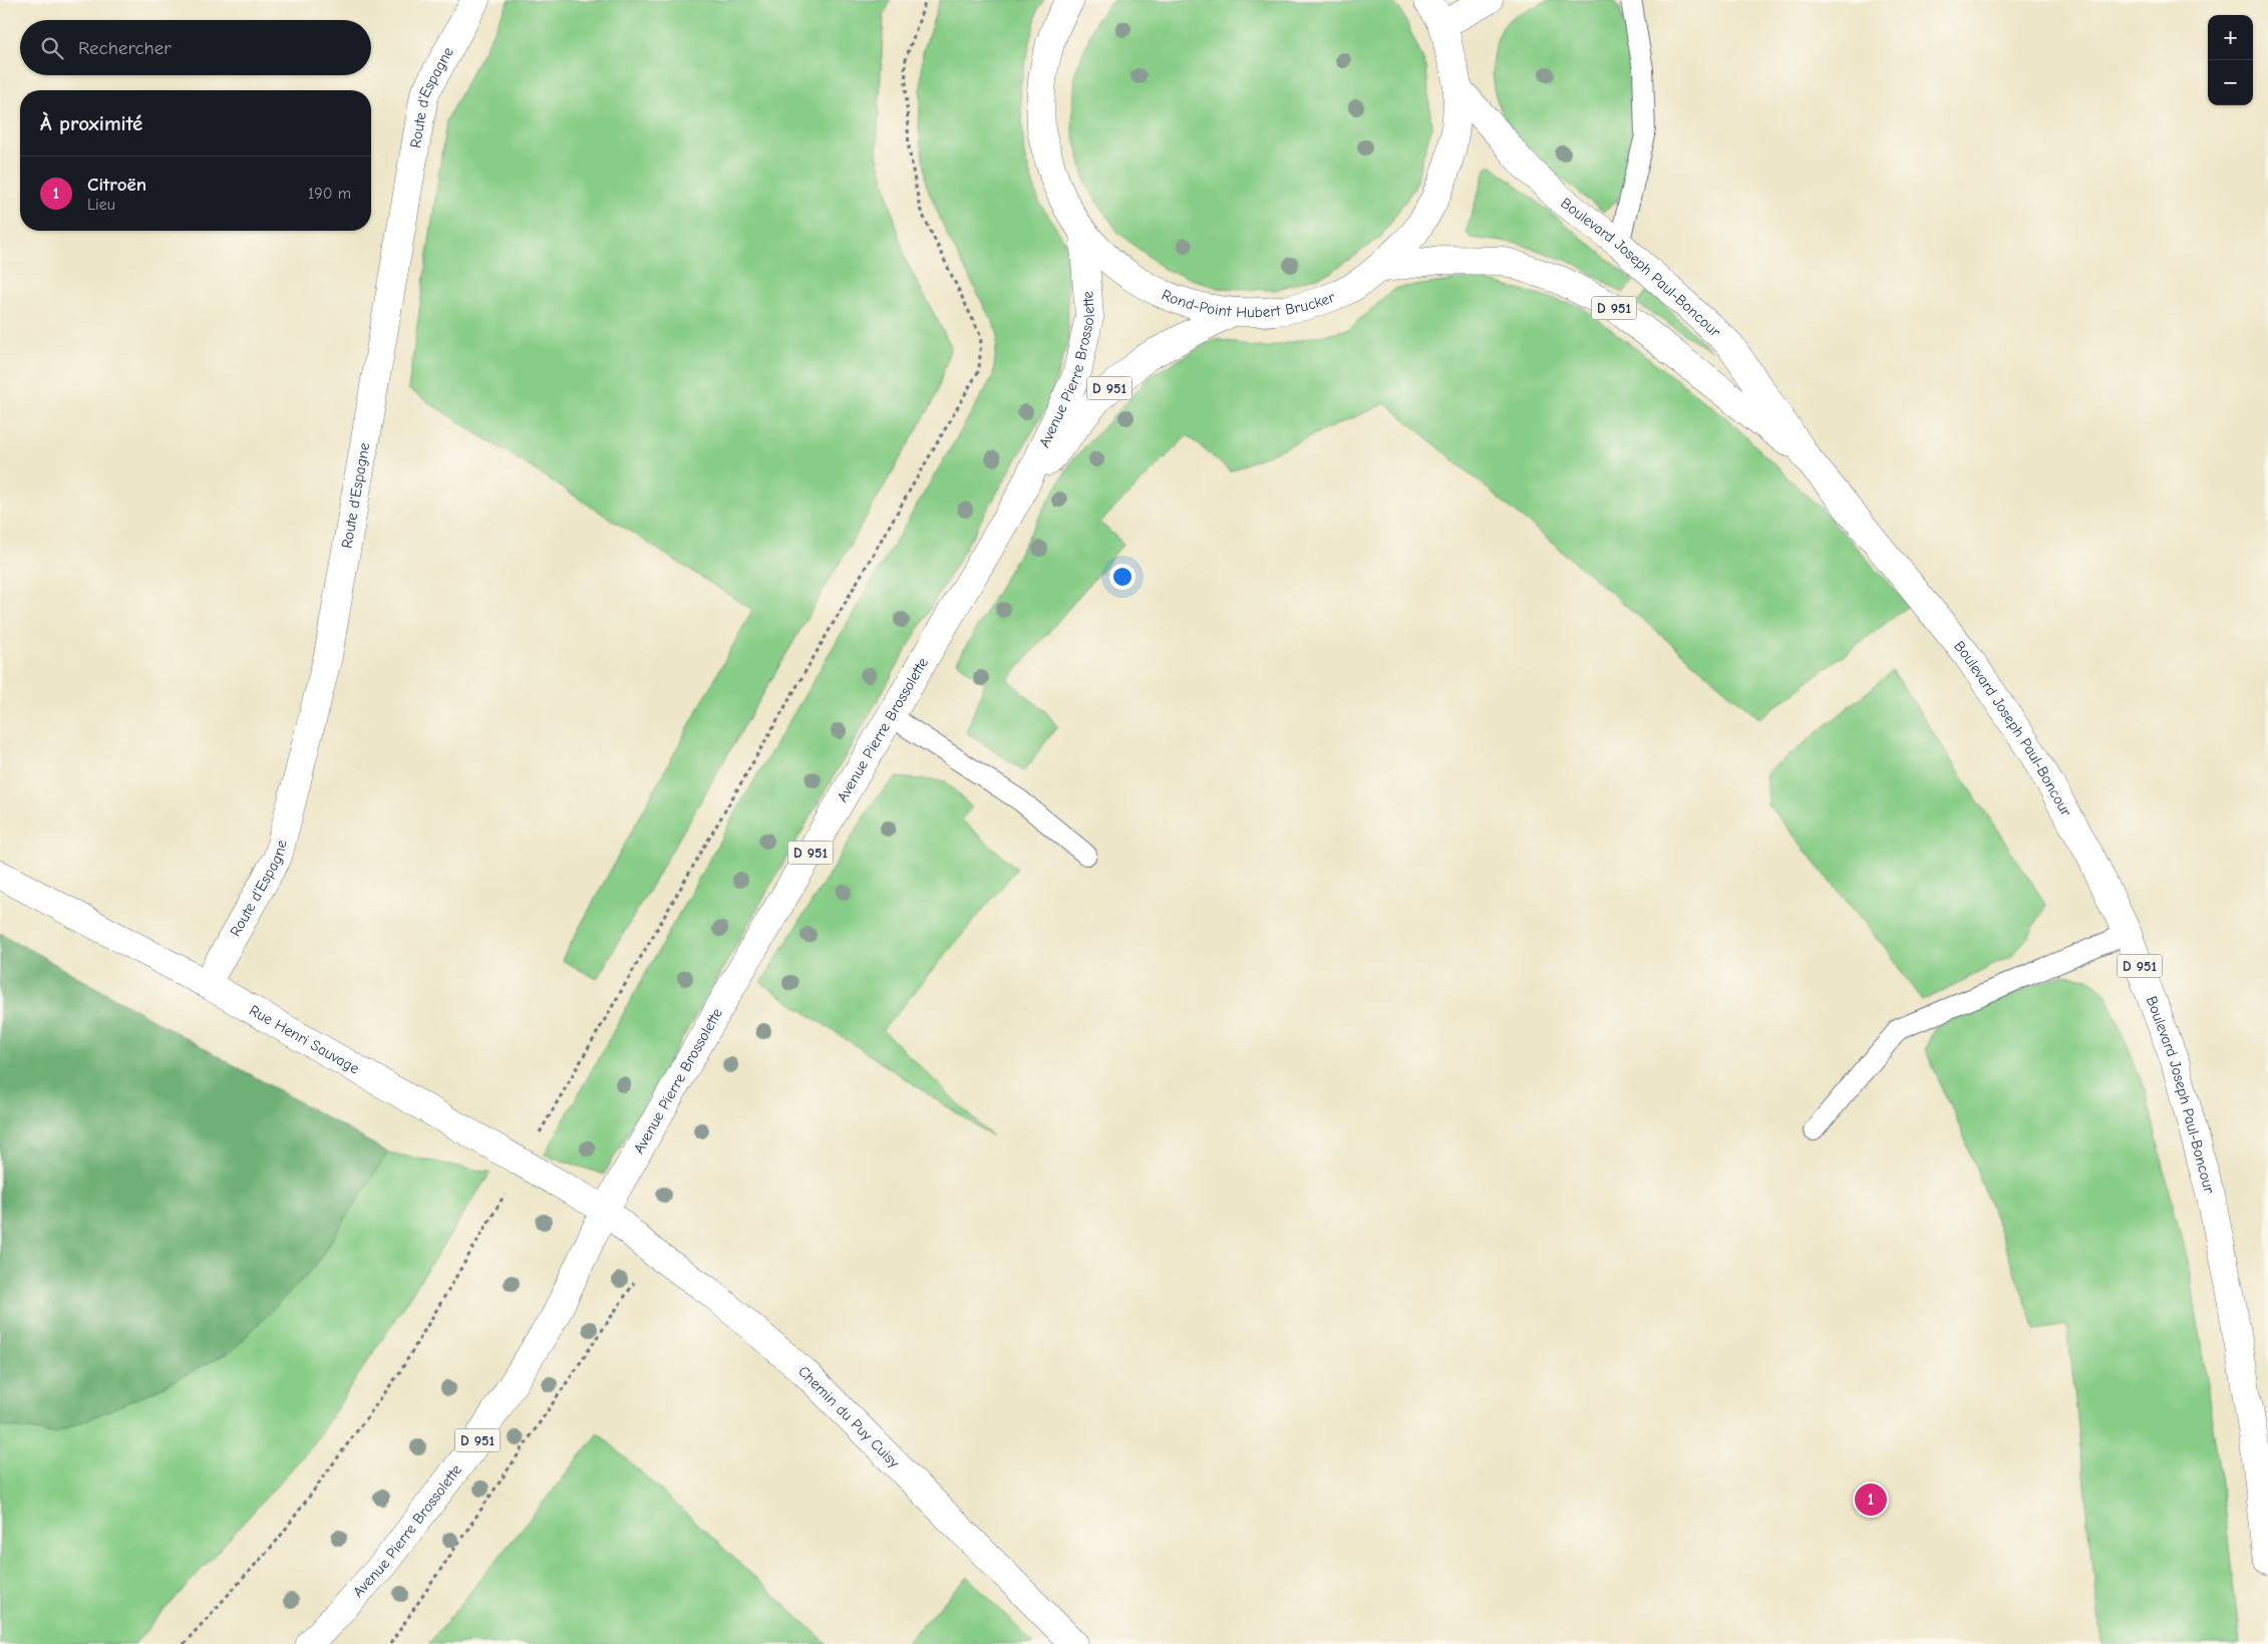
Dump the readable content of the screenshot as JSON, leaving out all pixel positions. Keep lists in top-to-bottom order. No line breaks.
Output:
{"streets":{"main road":["Route d'Espagne","Boulevard Joseph Paul-Boncour","Rond-Point Hubert Brucker","D 951","Avenue Pierre Brossolette","Rue Henri Sauvage","Chemin du Puy Cuisy"]},"crossings":[["Route d'Espagne","Rue Henri Sauvage"],["Boulevard Joseph Paul-Boncour","Rond-Point Hubert Brucker"],["Rond-Point Hubert Brucker","Avenue Pierre Brossolette"],["Avenue Pierre Brossolette","Rue Henri Sauvage"],["Avenue Pierre Brossolette","Chemin du Puy Cuisy"],["Rue Henri Sauvage","Chemin du Puy Cuisy"]],"page":{"map_buttons":["+","−"],"search":"Rechercher","heading":"À proximité","list":[{"mark":"1","name":"Citroën","note":"Lieu","value":"190 m"}],"pins":"1"}}
